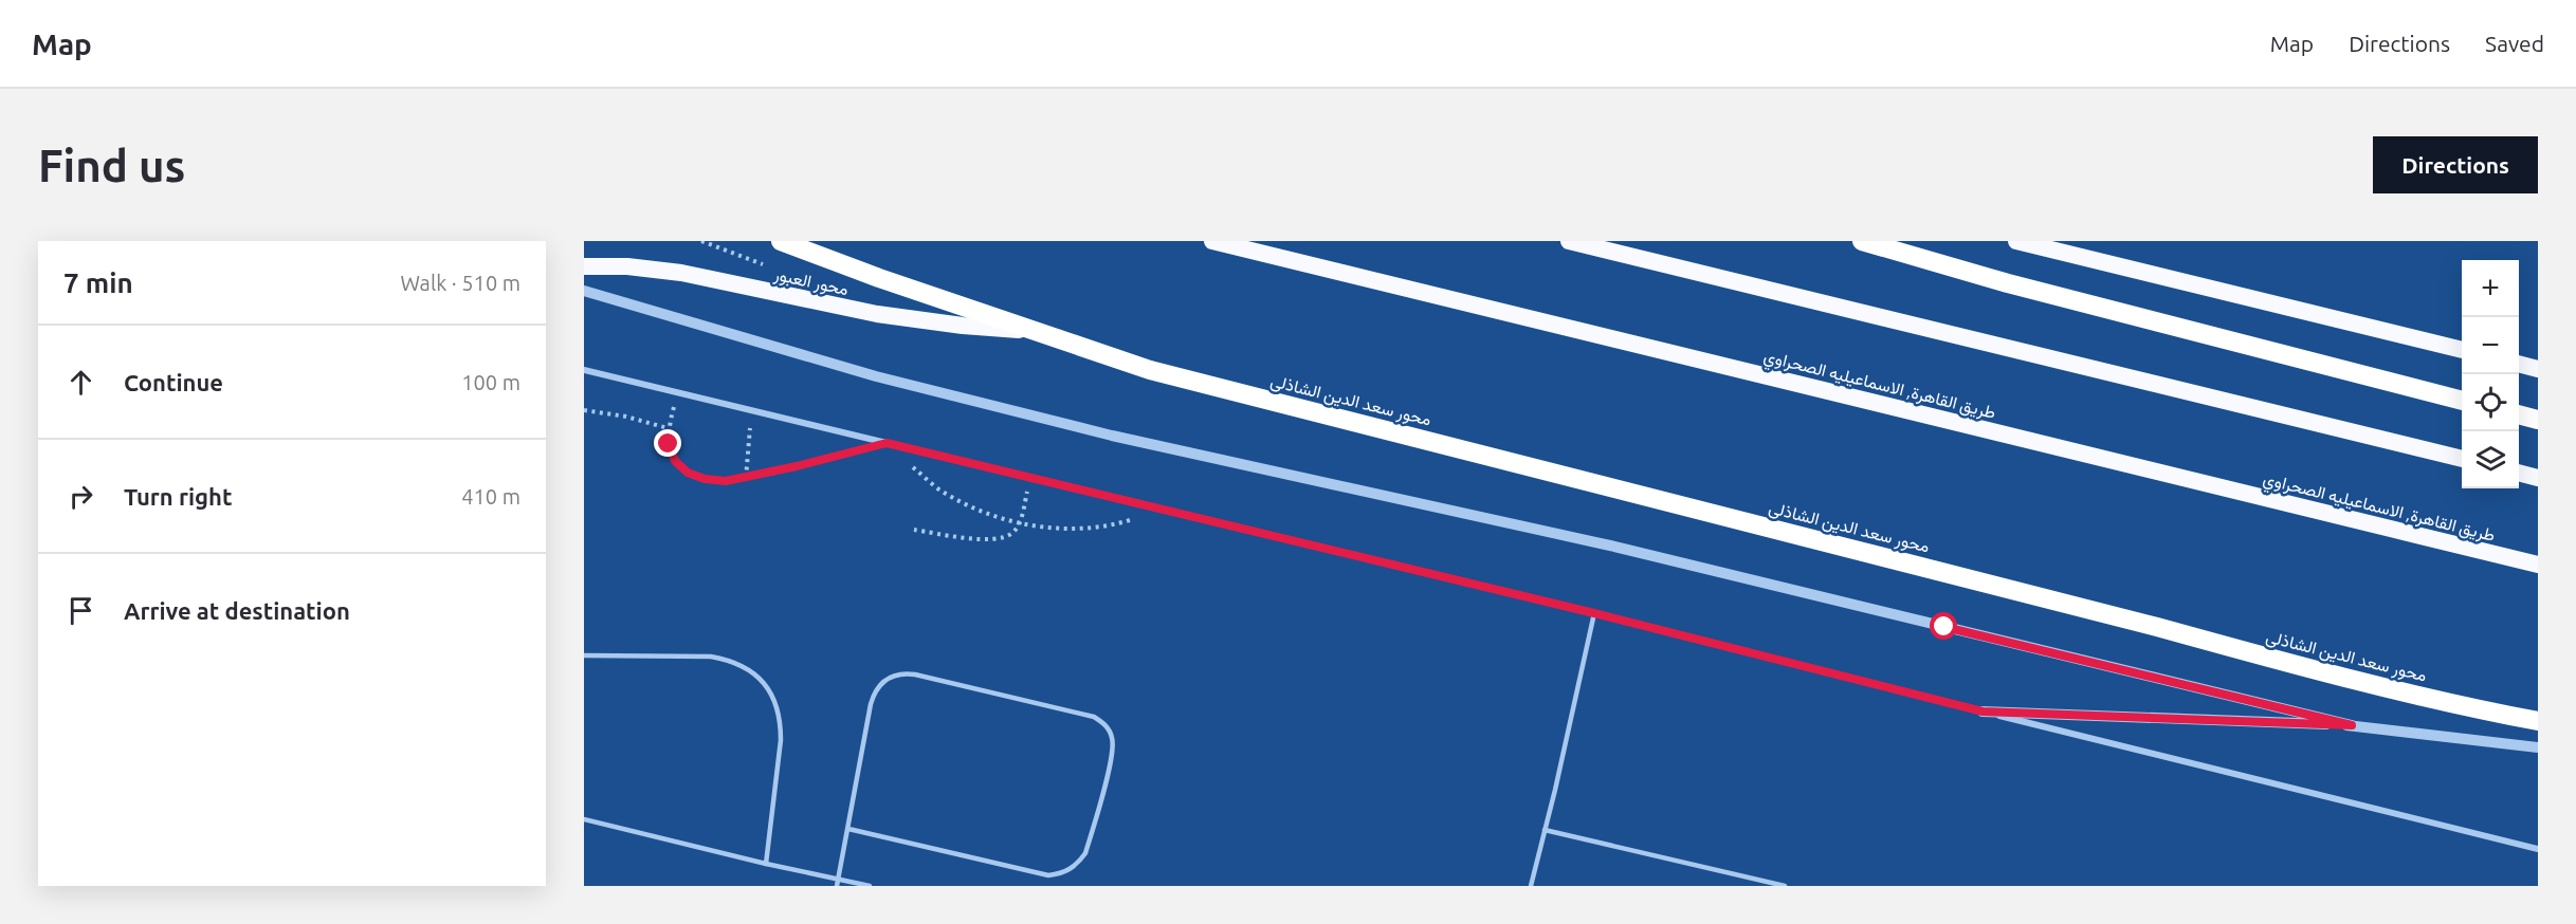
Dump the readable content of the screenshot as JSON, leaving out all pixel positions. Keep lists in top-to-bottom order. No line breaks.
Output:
{"streets":{"highway":["محور العبور","طريق القاهرة, الاسماعيليه الصحراوي","محور سعد الدين الشاذلى"]},"crossings":[["محور العبور","محور سعد الدين الشاذلى"]],"page":{"header":"Map","nav":["Map","Directions","Saved"],"buttons":"Directions","title":"Find us","heading":["7 min","Walk · 510 m"],"map_buttons":["+","−"],"list":[["Continue","100 m"],["Turn right","410 m"],"Arrive at destination"]}}
